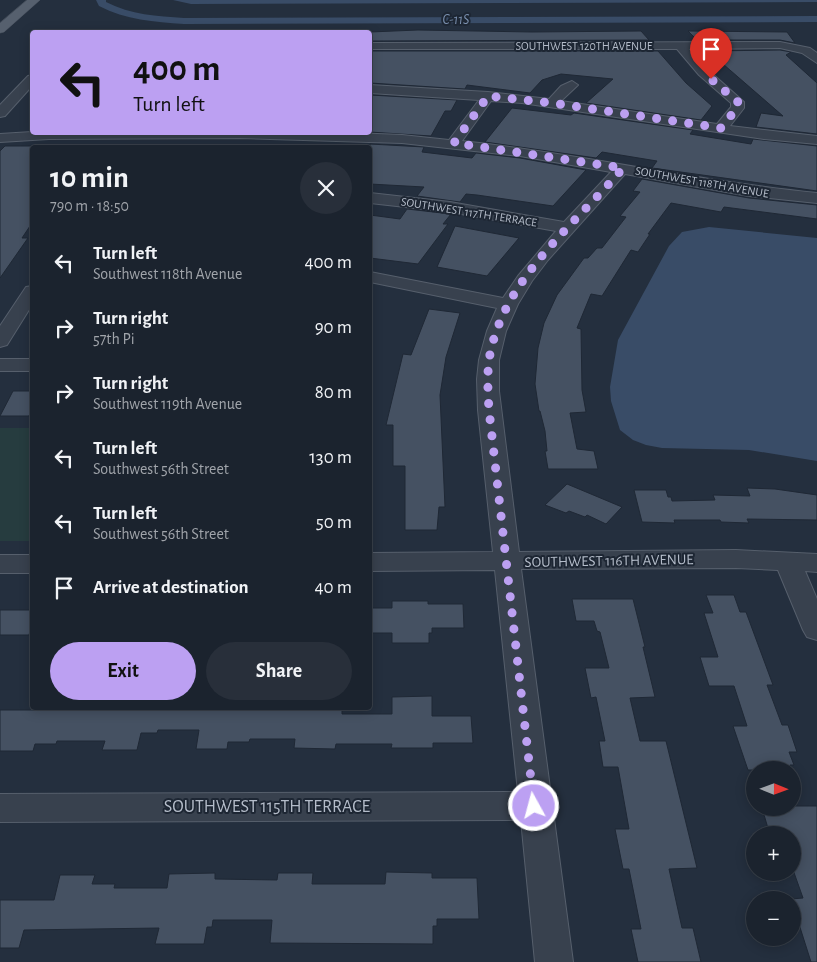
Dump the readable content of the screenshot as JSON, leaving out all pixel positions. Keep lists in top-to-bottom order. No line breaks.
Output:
{"streets":{"street":["SOUTHWEST 120TH AVENUE","SOUTHWEST 118TH AVENUE","SOUTHWEST 117TH TERRACE","SOUTHWEST 116TH AVENUE","SOUTHWEST 115TH TERRACE"]},"water":["C-11S"],"north":"right","page":{"turn":["400 m","Turn left"],"heading":["10 min","790 m · 18:50"],"list":[{"name":"Turn left","note":"Southwest 118th Avenue","value":"400 m"},{"name":"Turn right","note":"57th Pi","value":"90 m"},{"name":"Turn right","note":"Southwest 119th Avenue","value":"80 m"},{"name":"Turn left","note":"Southwest 56th Street","value":"130 m"},{"name":"Turn left","note":"Southwest 56th Street","value":"50 m"},{"name":"Arrive at destination","value":"40 m"}],"buttons":["Exit","Share"],"map_buttons":["+","−"]}}
